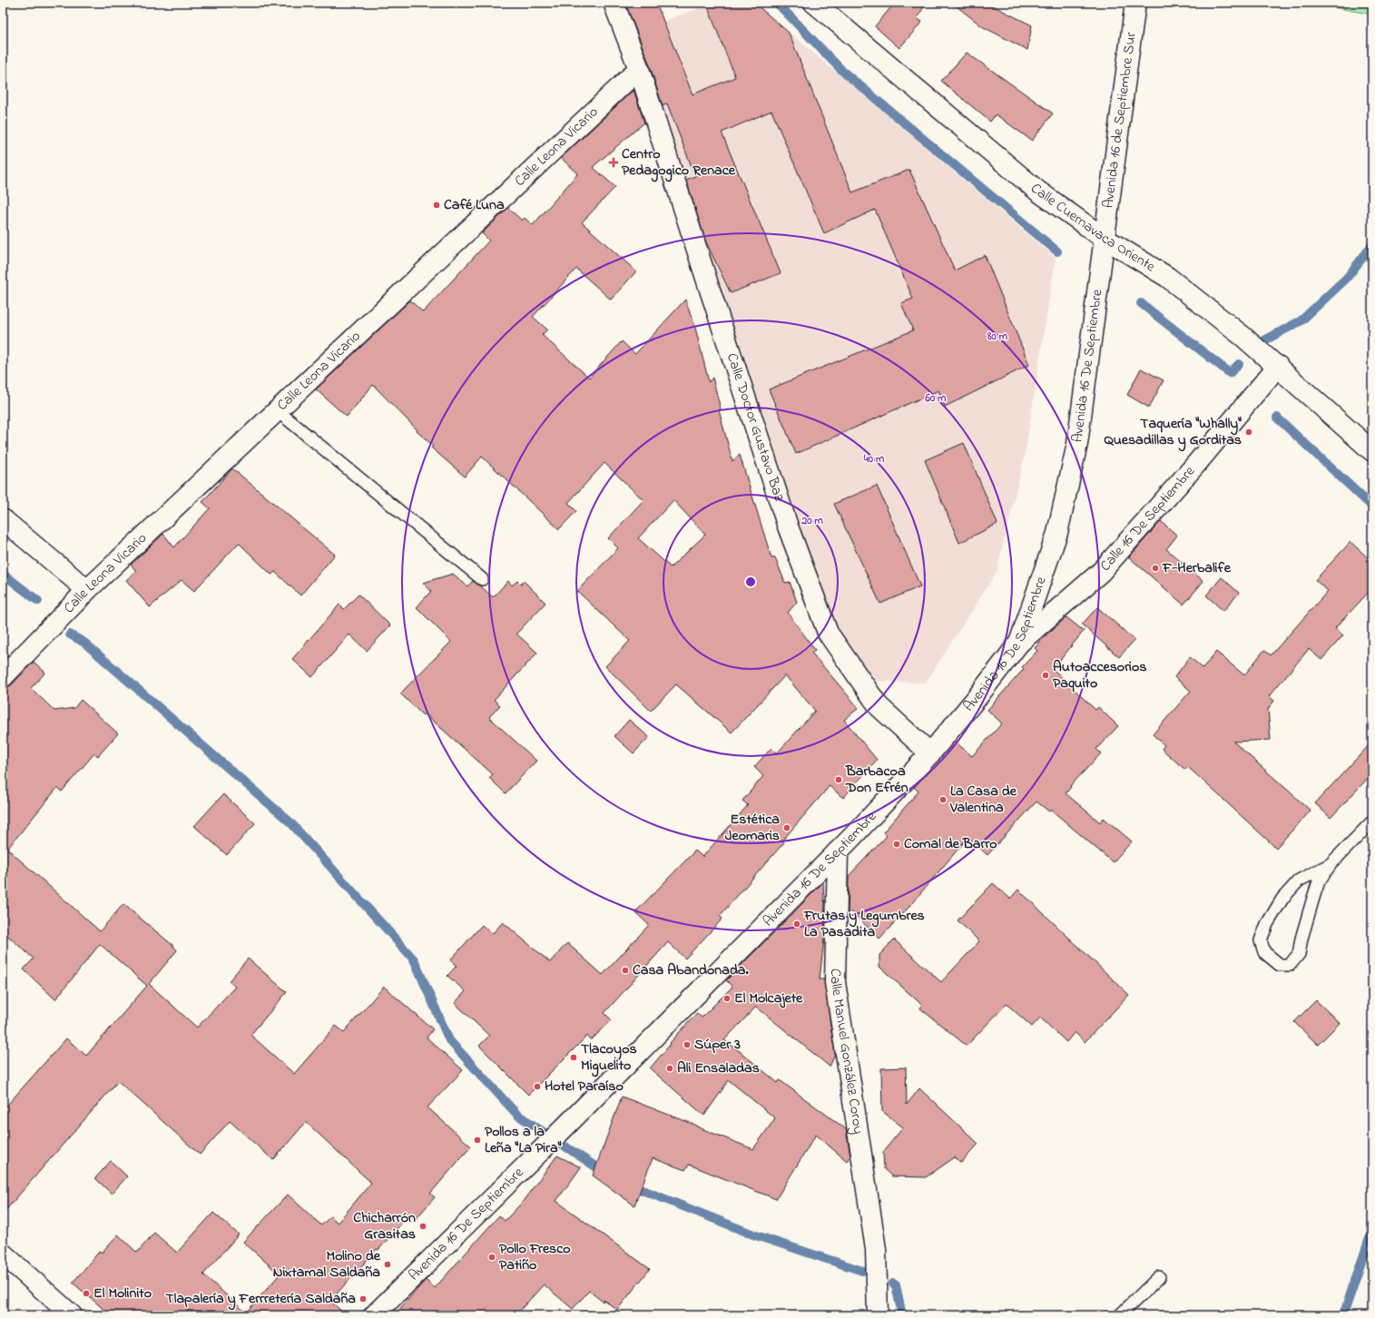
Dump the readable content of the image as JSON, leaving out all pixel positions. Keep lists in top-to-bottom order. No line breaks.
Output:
{"streets":{"street":["Avenida 16 de Septiembre Sur","Calle Leona Vicario","Calle Cuernavaca Oriente","Avenida 16 De Septiembre","Calle Doctor Gustavo Baz","Calle 16 De Septiembre","Calle Manuel González Coroy"]},"crossings":[["Avenida 16 de Septiembre Sur","Calle Cuernavaca Oriente"],["Avenida 16 de Septiembre Sur","Avenida 16 De Septiembre"],["Calle Leona Vicario","Calle Doctor Gustavo Baz"],["Calle Cuernavaca Oriente","Avenida 16 De Septiembre"],["Calle Cuernavaca Oriente","Calle 16 De Septiembre"],["Avenida 16 De Septiembre","Calle Doctor Gustavo Baz"],["Avenida 16 De Septiembre","Calle 16 De Septiembre"],["Avenida 16 De Septiembre","Calle Manuel González Coroy"]],"places":{"health":["Centro Pedagogico Renace"],"other":["Café Luna","Taquería \"Whally\" Quesadillas y Gorditas","F-Herbalife","Autoaccesorios Paquito","Barbacoa Don Efrén","La Casa de Valentina","Estética Jeomaris","Comal de Barro","Frutas y Legumbres La Pasadita","Casa Abandonada.","El Molcajete","Súper 3","Tlacoyos Miguelito","Ali Ensaladas","Hotel Paraíso","Pollos a la Leña \"La Pira\"","Chicharrón Grasitas","Pollo Fresco Patiño","Molino de Nixtamal Saldaña","El Molinito","Tlapalería y Ferrretería Saldaña"]},"rings":["80 m","60 m","40 m","20 m"]}
